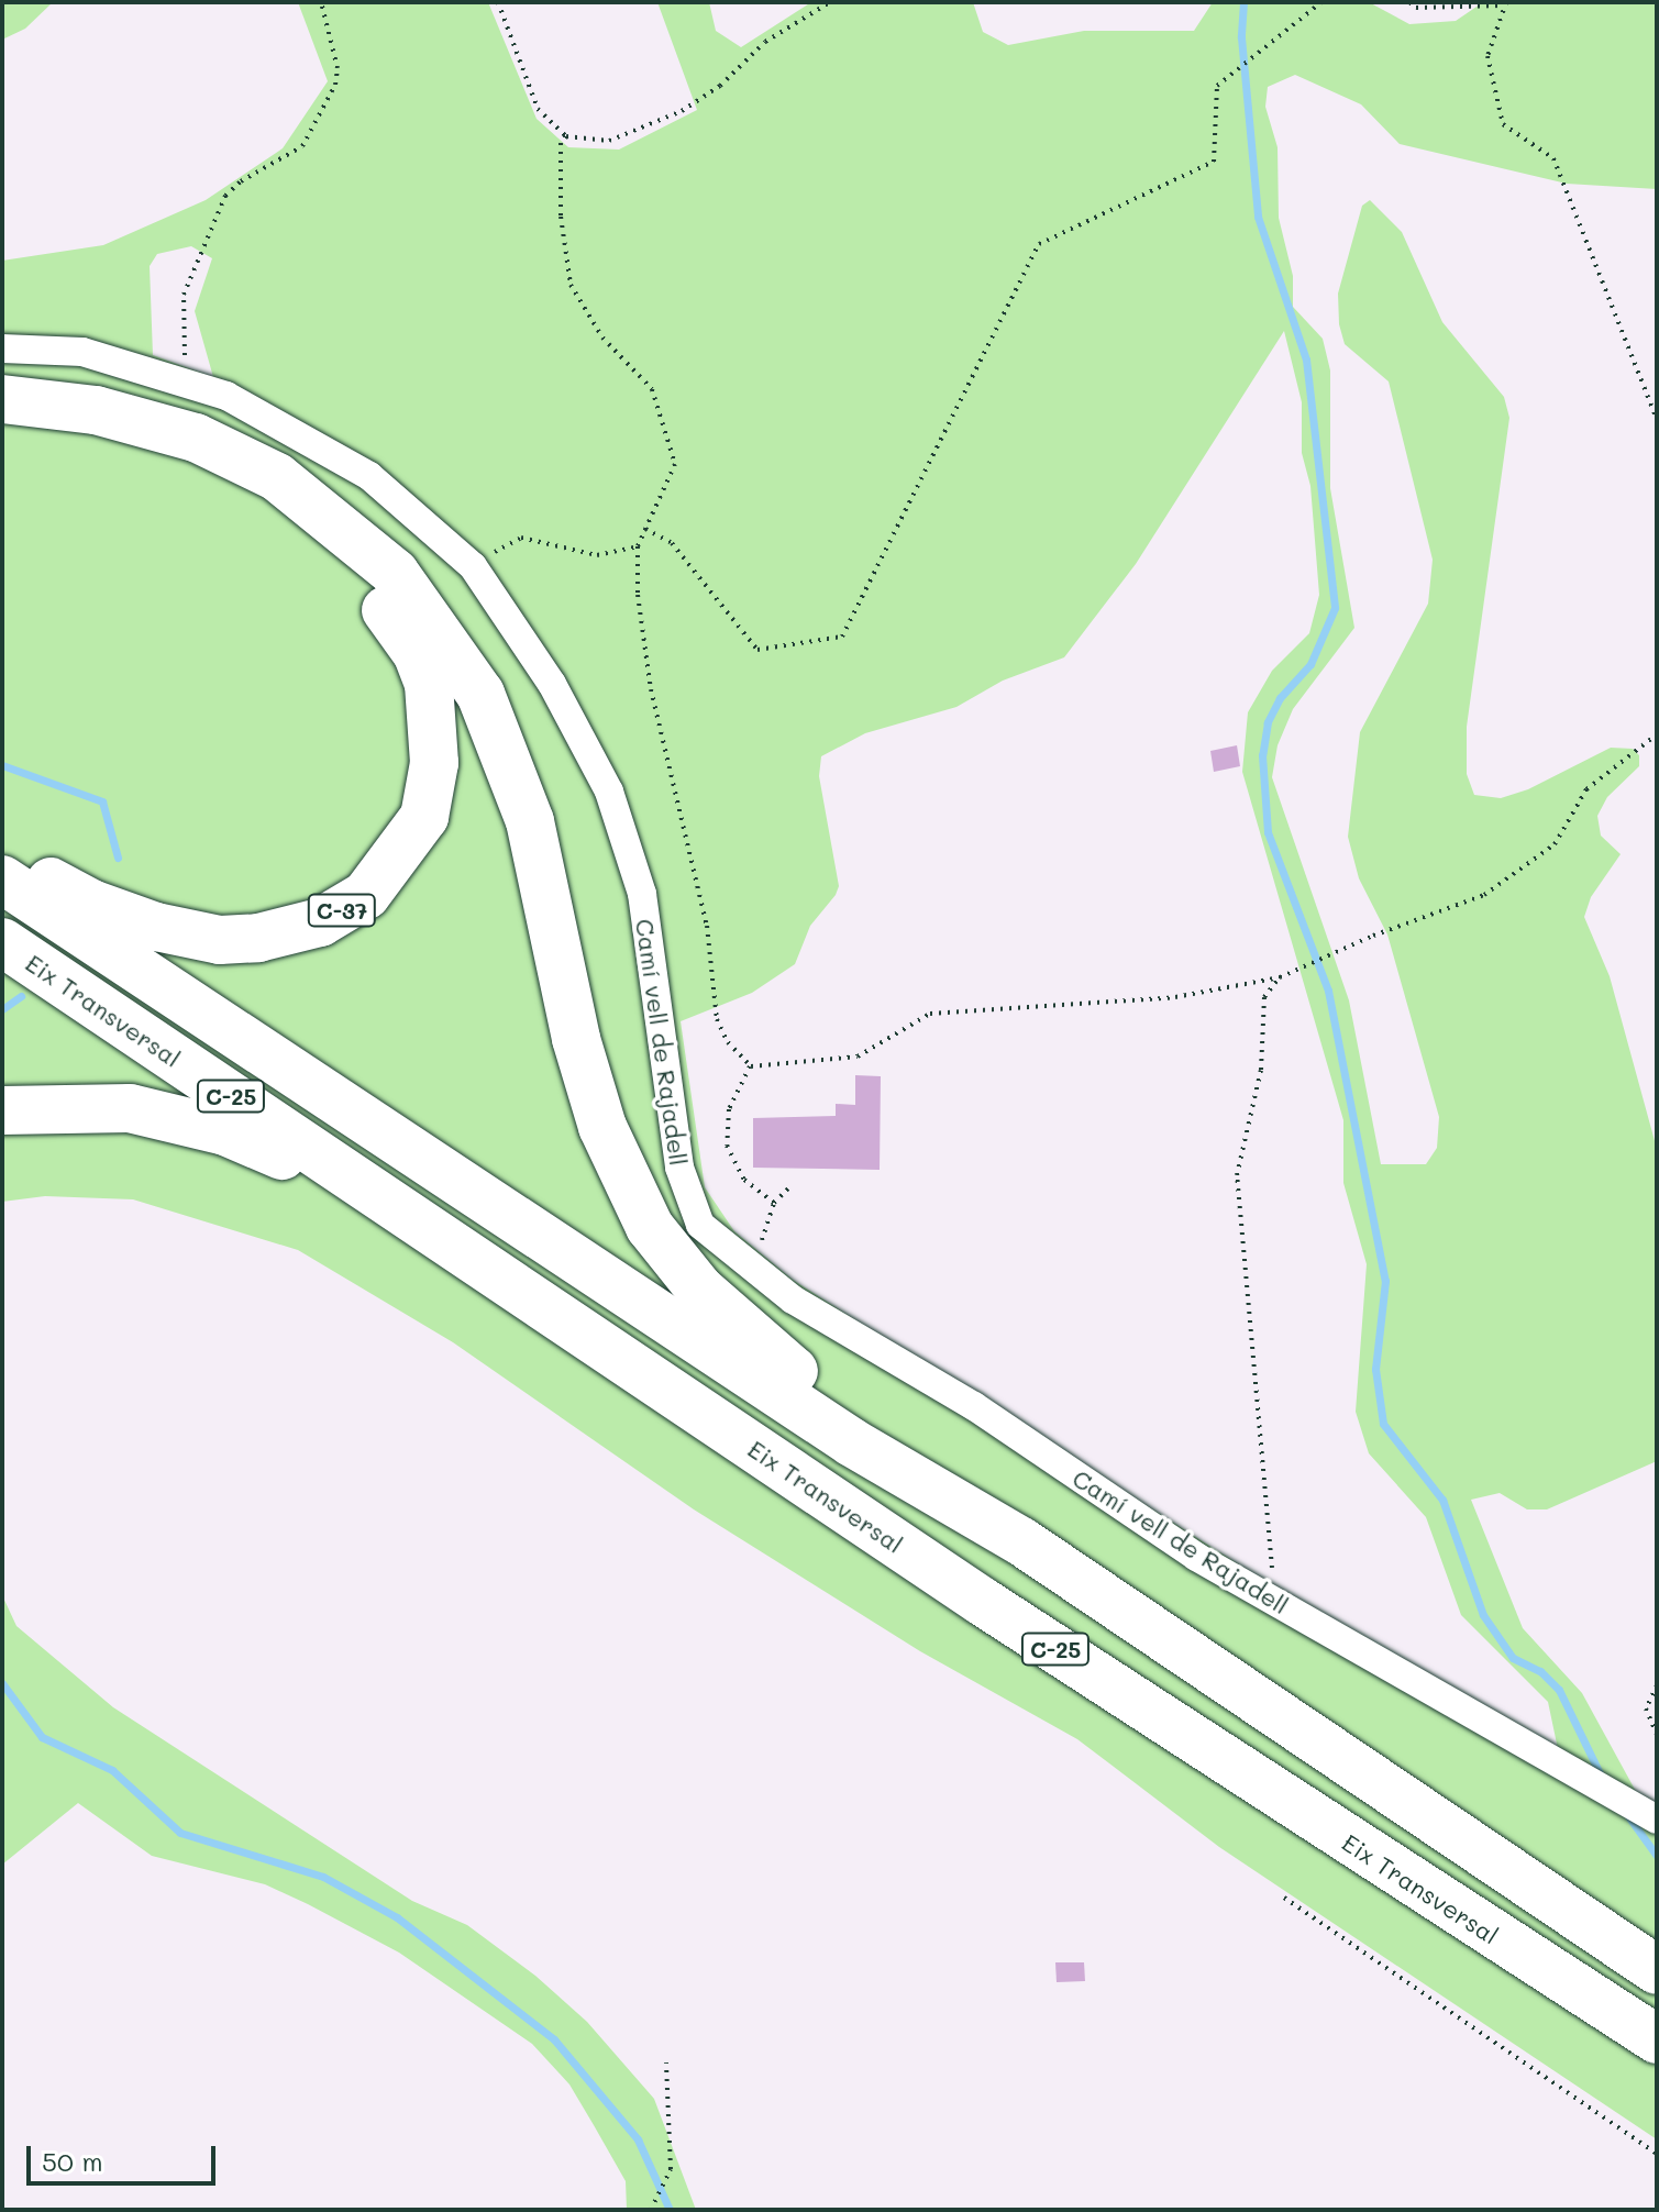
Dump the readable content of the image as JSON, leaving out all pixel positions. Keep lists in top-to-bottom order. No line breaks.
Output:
{"streets":{"highway":["C-37","Eix Transversal","C-25"],"street":["Camí vell de Rajadell"]},"scale_bar":"50 m"}
